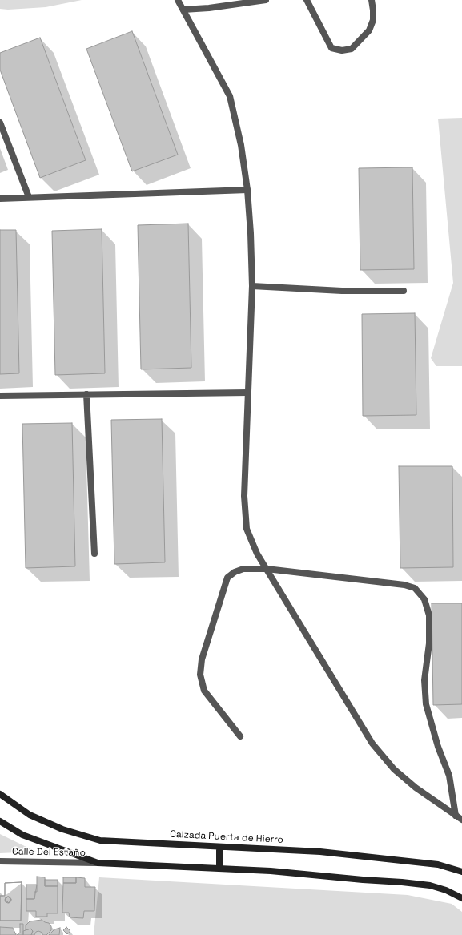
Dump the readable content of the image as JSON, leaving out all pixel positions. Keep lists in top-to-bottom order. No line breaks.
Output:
{"streets":{"street":["Calzada Puerta de Hierro","Calle Del Estaño"]}}
